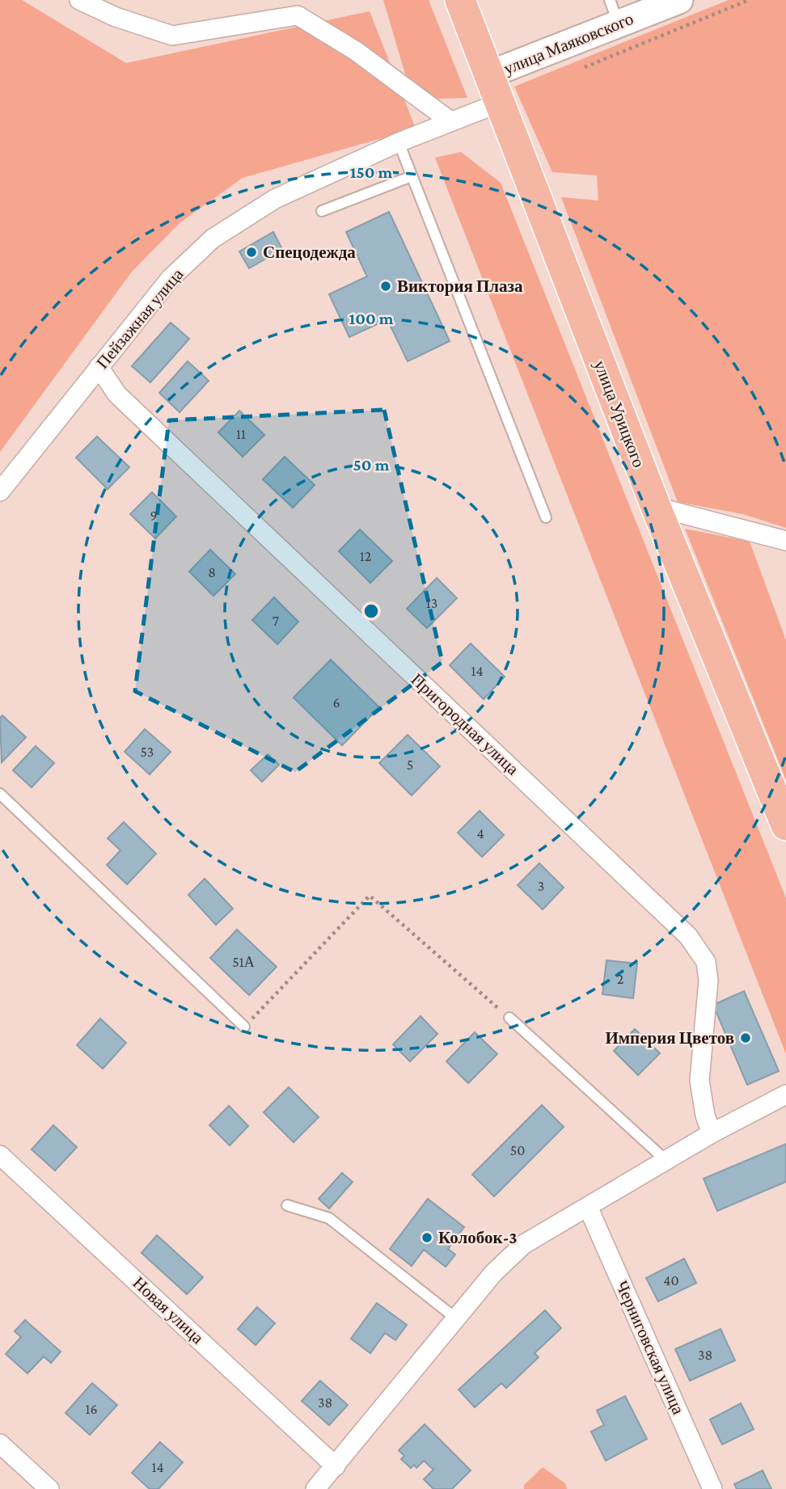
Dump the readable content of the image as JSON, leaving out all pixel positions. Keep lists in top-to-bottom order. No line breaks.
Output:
{"streets":{"main road":["улица Маяковского","улица Урицкого"],"street":["Пейзажная улица","Пригородная улица","Новая улица","Черниговская улица"]},"crossings":[["улица Маяковского","улица Урицкого"],["Пейзажная улица","улица Урицкого"],["Пейзажная улица","Пригородная улица"]],"places":["Спецодежда","Виктория Плаза","Империя Цветов","Колобок-3"],"house_numbers":["11","9","12","8","13","7","14","6","53","5","4","3","51А","2","50","40","38","38","16","14"],"rings":["150 m","100 m","50 m"]}
